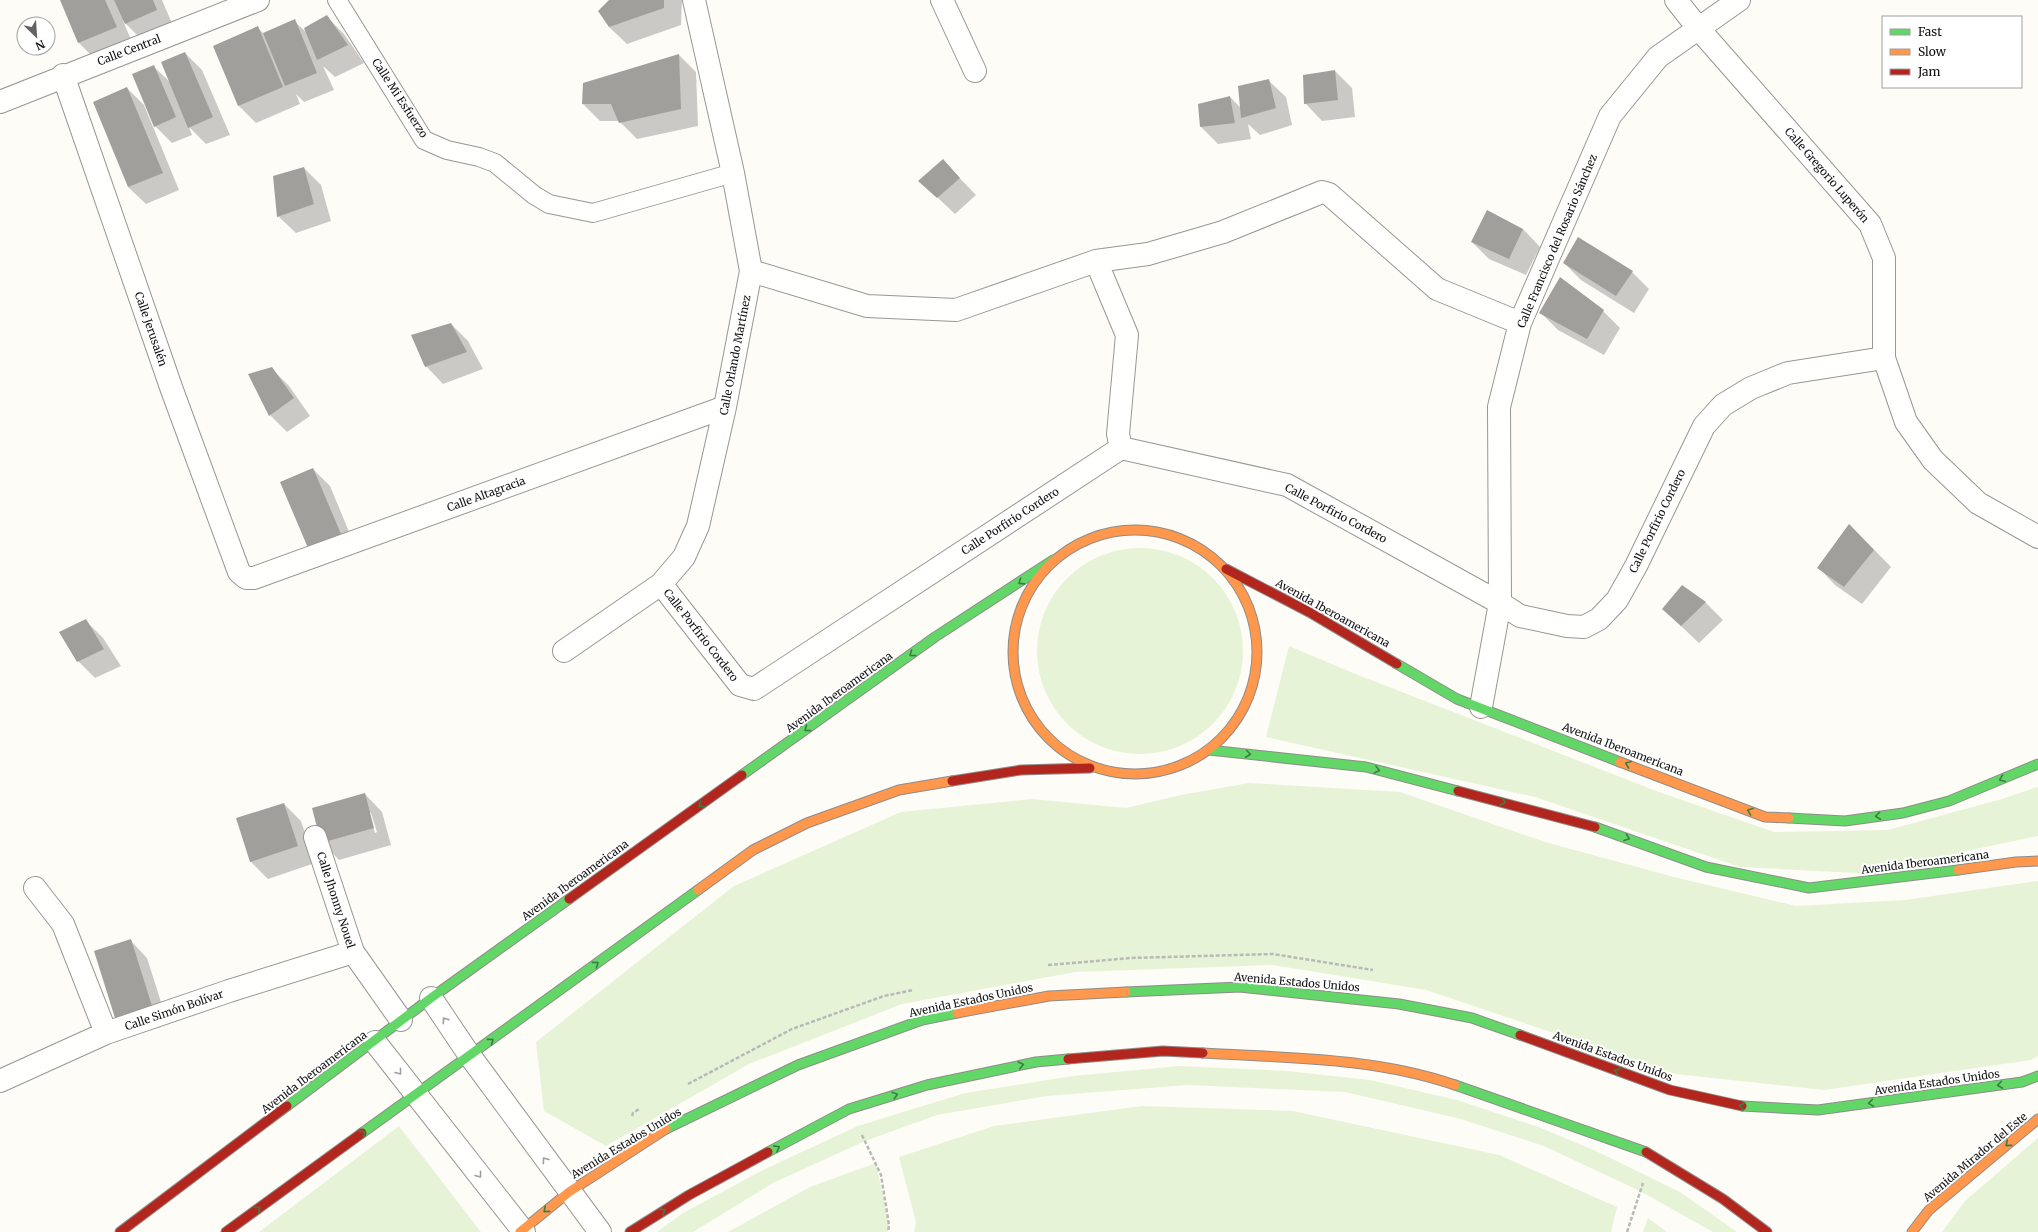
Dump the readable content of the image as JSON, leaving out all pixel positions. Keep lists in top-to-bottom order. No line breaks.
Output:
{"streets":{"street":["Calle Central","Calle Gregorio Luperón","Calle Francisco del Rosario Sánchez","Calle Jerusalén","Calle Orlando Martínez","Calle Altagracia","Calle Porfirio Cordero","Avenida Iberoamericana","Calle Jhonny Nouel","Avenida Estados Unidos","Calle Simón Bolívar","Avenida Mirador del Este"],"lane":["Calle Mi Esfuerzo"]},"crossings":[["Calle Central","Calle Jerusalén"],["Calle Mi Esfuerzo","Calle Orlando Martínez"],["Calle Gregorio Luperón","Calle Francisco del Rosario Sánchez"],["Calle Gregorio Luperón","Calle Porfirio Cordero"],["Calle Francisco del Rosario Sánchez","Calle Porfirio Cordero"],["Calle Francisco del Rosario Sánchez","Avenida Iberoamericana"],["Calle Jerusalén","Calle Altagracia"],["Calle Orlando Martínez","Calle Altagracia"],["Calle Orlando Martínez","Calle Porfirio Cordero"],["Avenida Iberoamericana","Calle Jhonny Nouel"],["Calle Jhonny Nouel","Calle Simón Bolívar"]],"one_way":["Avenida Mirador del Este"],"legend":["Fast","Slow","Jam"],"north":"bottom right"}
